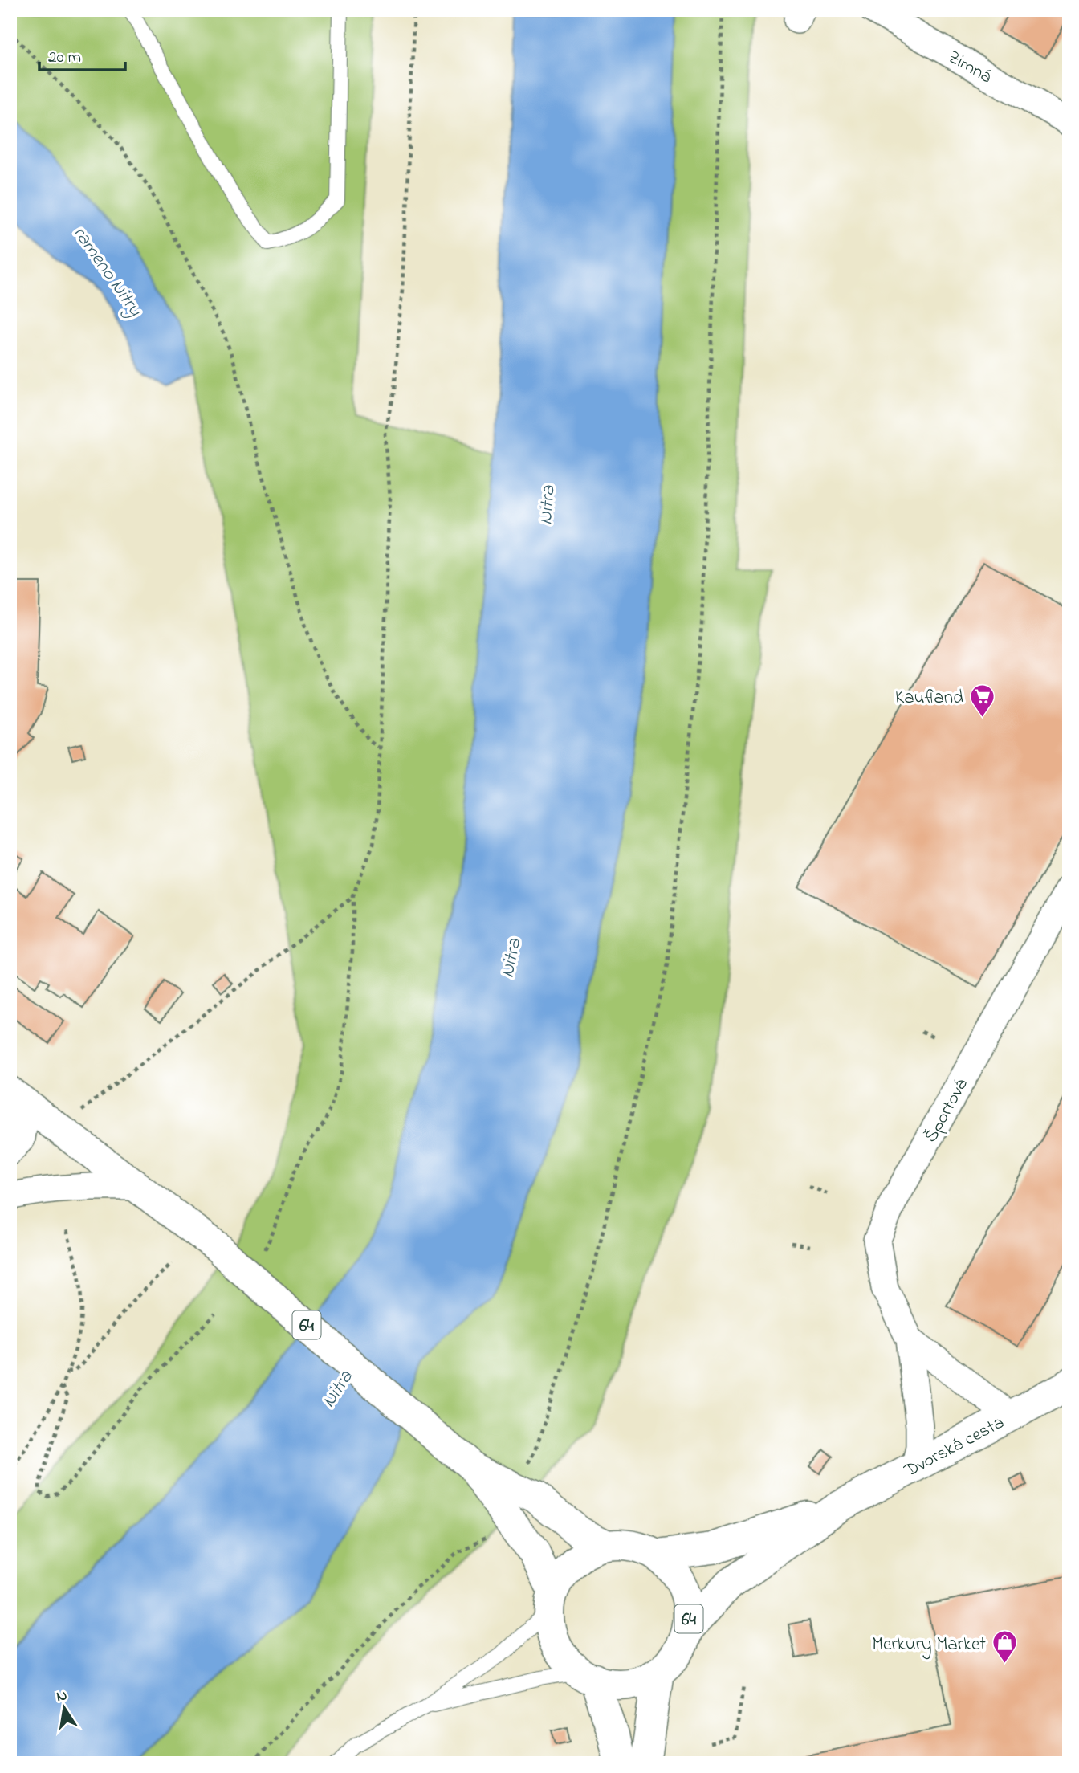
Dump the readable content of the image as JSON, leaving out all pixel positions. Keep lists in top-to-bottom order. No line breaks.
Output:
{"streets":{"main road":["64","Dvorská cesta"],"street":["Zimná","Športová"]},"crossings":[["Športová","Dvorská cesta"],["64","Dvorská cesta"]],"water":["rameno Nitry","Nitra"],"places":{"supermarket":["Kaufland"],"shop":["Merkury Market"]},"scale_bar":"20 m","north":"top"}
